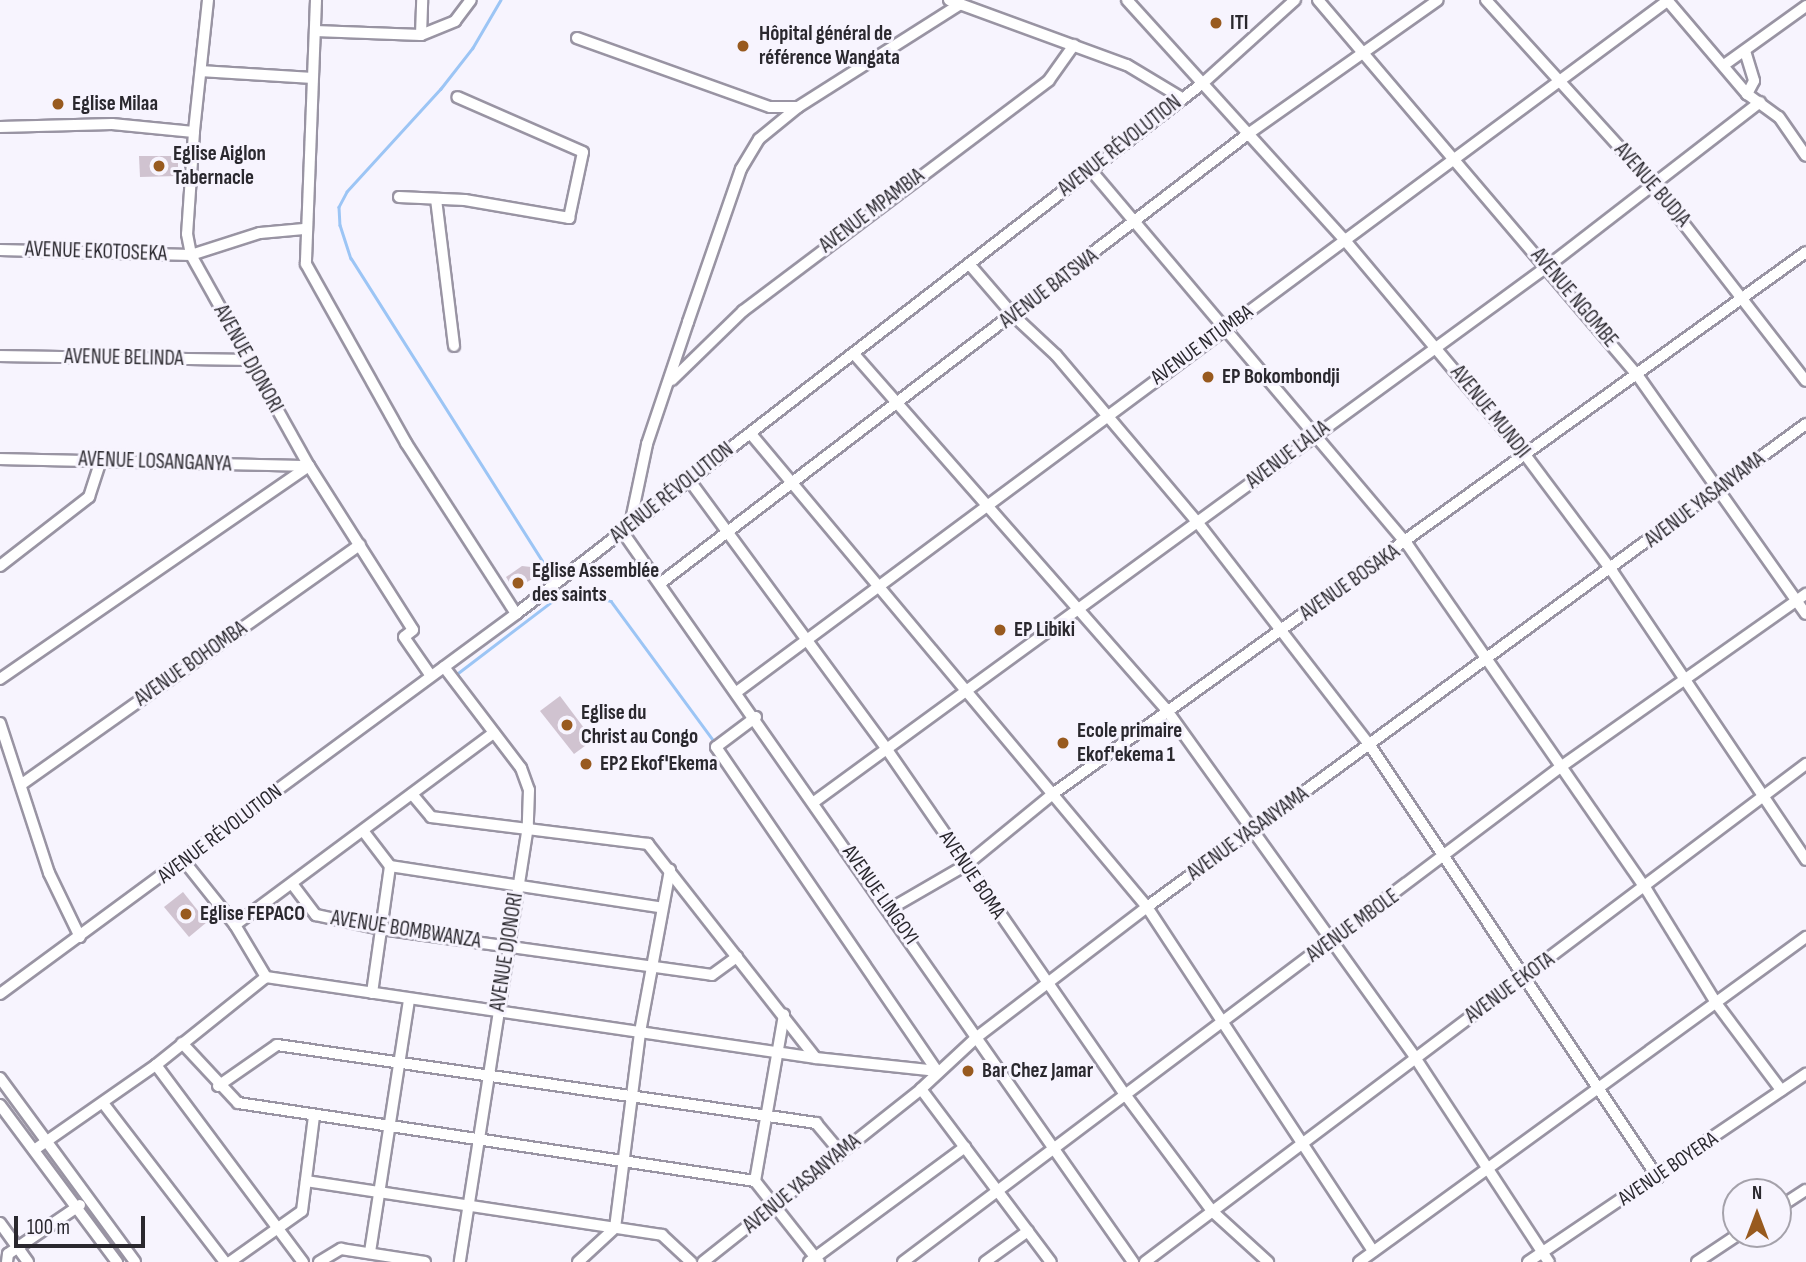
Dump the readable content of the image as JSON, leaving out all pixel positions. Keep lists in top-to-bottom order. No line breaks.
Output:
{"streets":{"street":["AVENUE RÉVOLUTION","AVENUE BUDJA","AVENUE MPAMBIA","AVENUE EKOTOSEKA","AVENUE BATSWA","AVENUE NGOMBE","AVENUE NTUMBA","AVENUE BELINDA","AVENUE DJONORI","AVENUE MUNDJI","AVENUE LALIA","AVENUE LOSANGANYA","AVENUE YASANYAMA","AVENUE BOSAKA","AVENUE BOHOMBA","AVENUE BOMA","AVENUE LINGOYI","AVENUE MBOLE","AVENUE BOMBWANZA","AVENUE EKOTA","AVENUE BOYERA"]},"crossings":[["AVENUE RÉVOLUTION","AVENUE DJONORI"],["AVENUE RÉVOLUTION","AVENUE MUNDJI"],["AVENUE RÉVOLUTION","AVENUE BOMA"],["AVENUE RÉVOLUTION","AVENUE LINGOYI"],["AVENUE BUDJA","AVENUE NTUMBA"],["AVENUE BUDJA","AVENUE LALIA"],["AVENUE BUDJA","AVENUE BOSAKA"],["AVENUE EKOTOSEKA","AVENUE DJONORI"],["AVENUE BATSWA","AVENUE NGOMBE"],["AVENUE BATSWA","AVENUE MUNDJI"],["AVENUE BATSWA","AVENUE BOMA"],["AVENUE BATSWA","AVENUE LINGOYI"],["AVENUE NGOMBE","AVENUE NTUMBA"],["AVENUE NGOMBE","AVENUE LALIA"],["AVENUE NGOMBE","AVENUE YASANYAMA"],["AVENUE NGOMBE","AVENUE BOSAKA"],["AVENUE NGOMBE","AVENUE MBOLE"],["AVENUE NTUMBA","AVENUE MUNDJI"],["AVENUE NTUMBA","AVENUE BOMA"],["AVENUE NTUMBA","AVENUE LINGOYI"],["AVENUE BELINDA","AVENUE DJONORI"],["AVENUE DJONORI","AVENUE LOSANGANYA"],["AVENUE DJONORI","AVENUE BOHOMBA"],["AVENUE DJONORI","AVENUE BOMBWANZA"],["AVENUE MUNDJI","AVENUE LALIA"],["AVENUE MUNDJI","AVENUE YASANYAMA"],["AVENUE MUNDJI","AVENUE BOSAKA"],["AVENUE MUNDJI","AVENUE MBOLE"],["AVENUE MUNDJI","AVENUE EKOTA"],["AVENUE LALIA","AVENUE BOMA"],["AVENUE LALIA","AVENUE LINGOYI"],["AVENUE YASANYAMA","AVENUE BOMA"],["AVENUE YASANYAMA","AVENUE LINGOYI"],["AVENUE BOSAKA","AVENUE BOMA"],["AVENUE BOSAKA","AVENUE LINGOYI"],["AVENUE BOMA","AVENUE MBOLE"],["AVENUE BOMA","AVENUE EKOTA"],["AVENUE LINGOYI","AVENUE MBOLE"]],"places":["ITI","Hôpital général de référence Wangata","Eglise Milaa","Eglise Aiglon Tabernacle","EP Bokombondji","Eglise Assemblée des saints","EP Libiki","Eglise du Christ au Congo","Ecole primaire Ekof'ekema 1","EP2 Ekof'Ekema","Eglise FEPACO","Bar Chez Jamar"],"scale_bar":"100 m","north":"top"}
